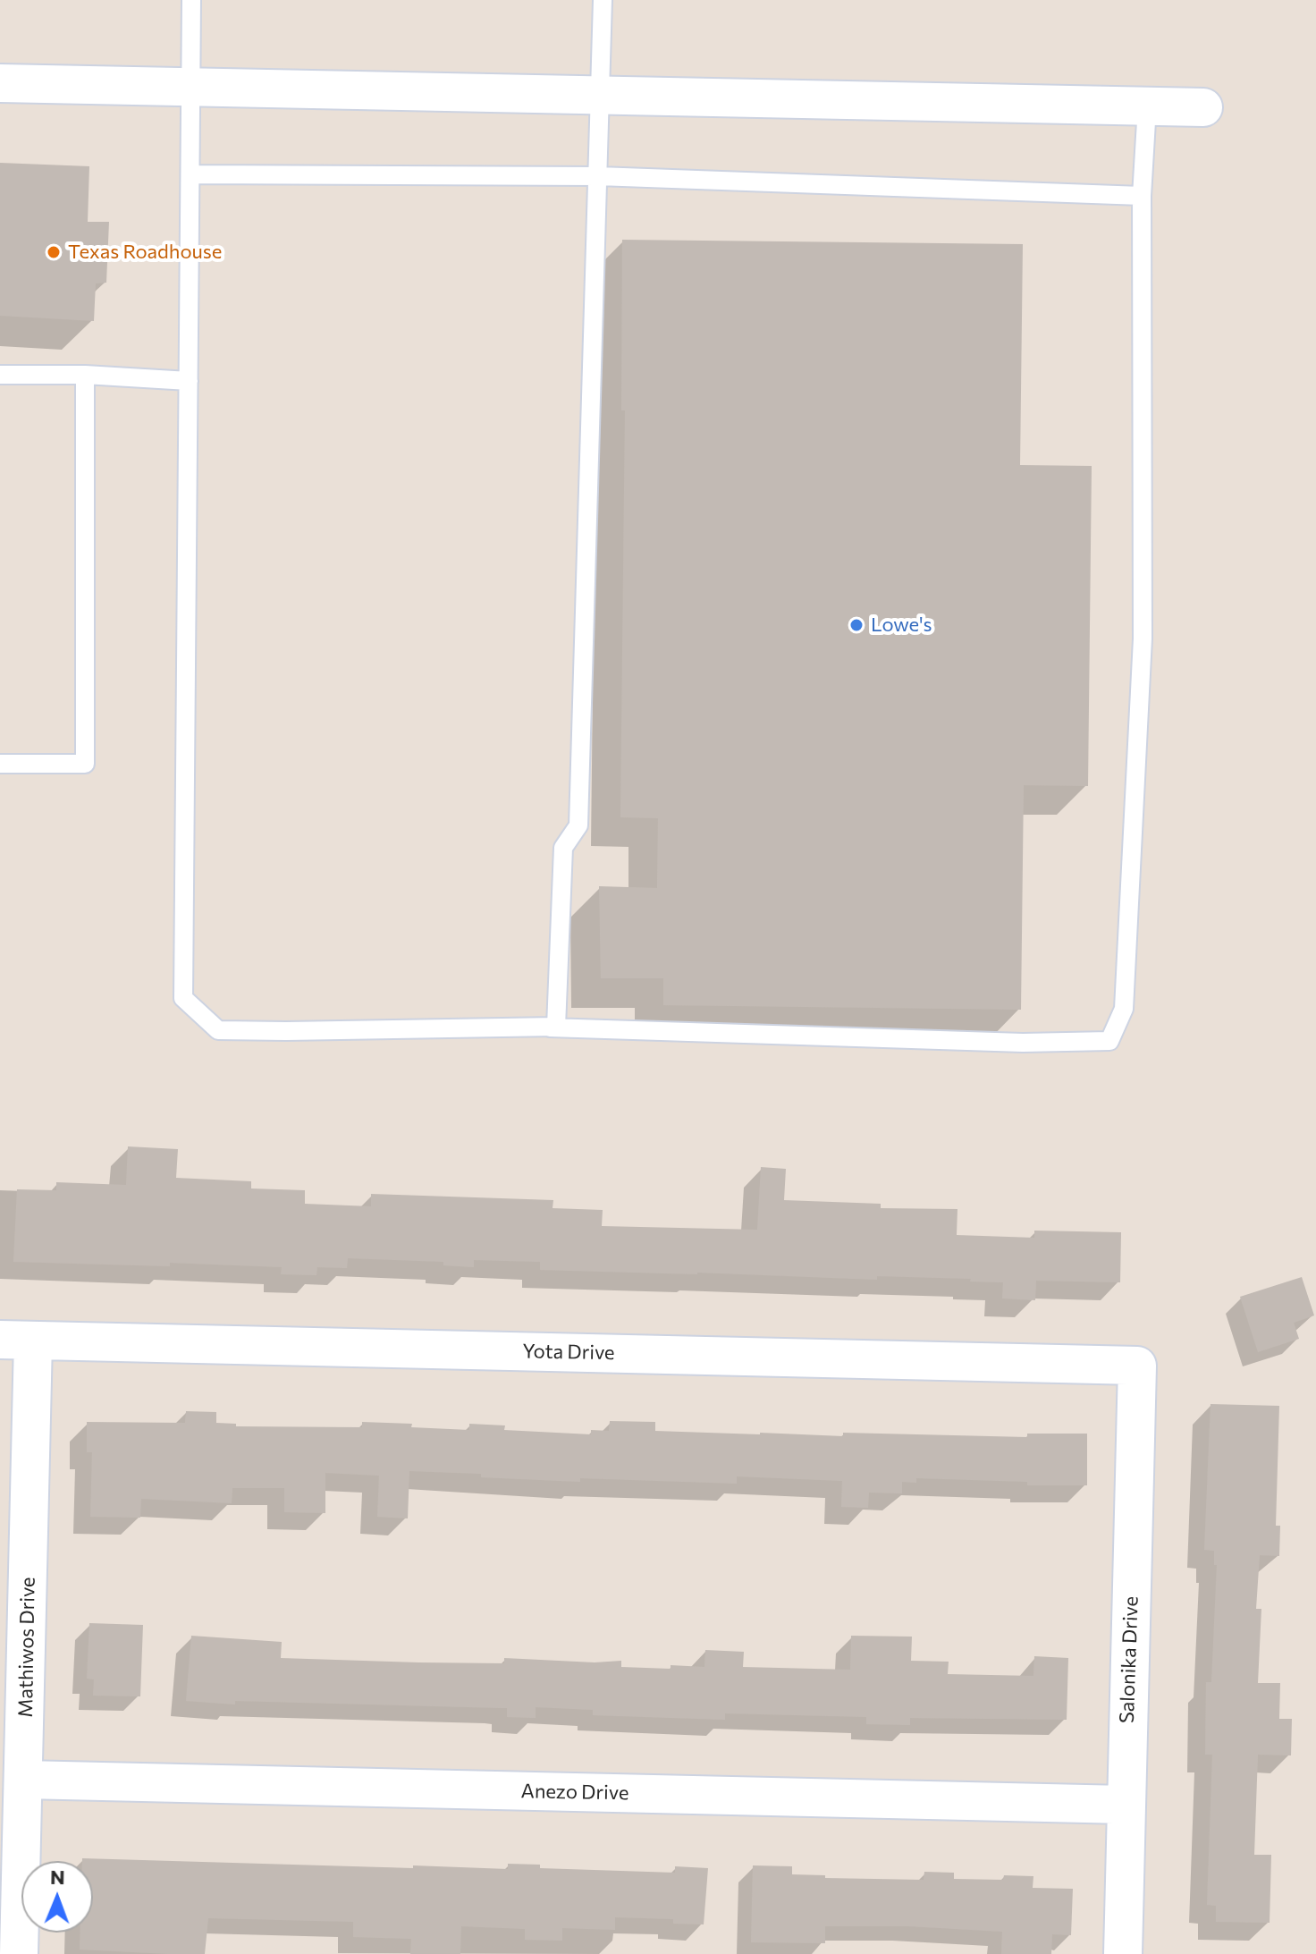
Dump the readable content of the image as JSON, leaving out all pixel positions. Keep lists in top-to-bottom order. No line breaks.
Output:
{"streets":{"street":["Yota Drive","Mathiwos Drive","Salonika Drive","Anezo Drive"]},"crossings":[["Yota Drive","Mathiwos Drive"],["Yota Drive","Salonika Drive"],["Mathiwos Drive","Anezo Drive"],["Salonika Drive","Anezo Drive"]],"places":["Texas Roadhouse","Lowe's"],"north":"top"}
